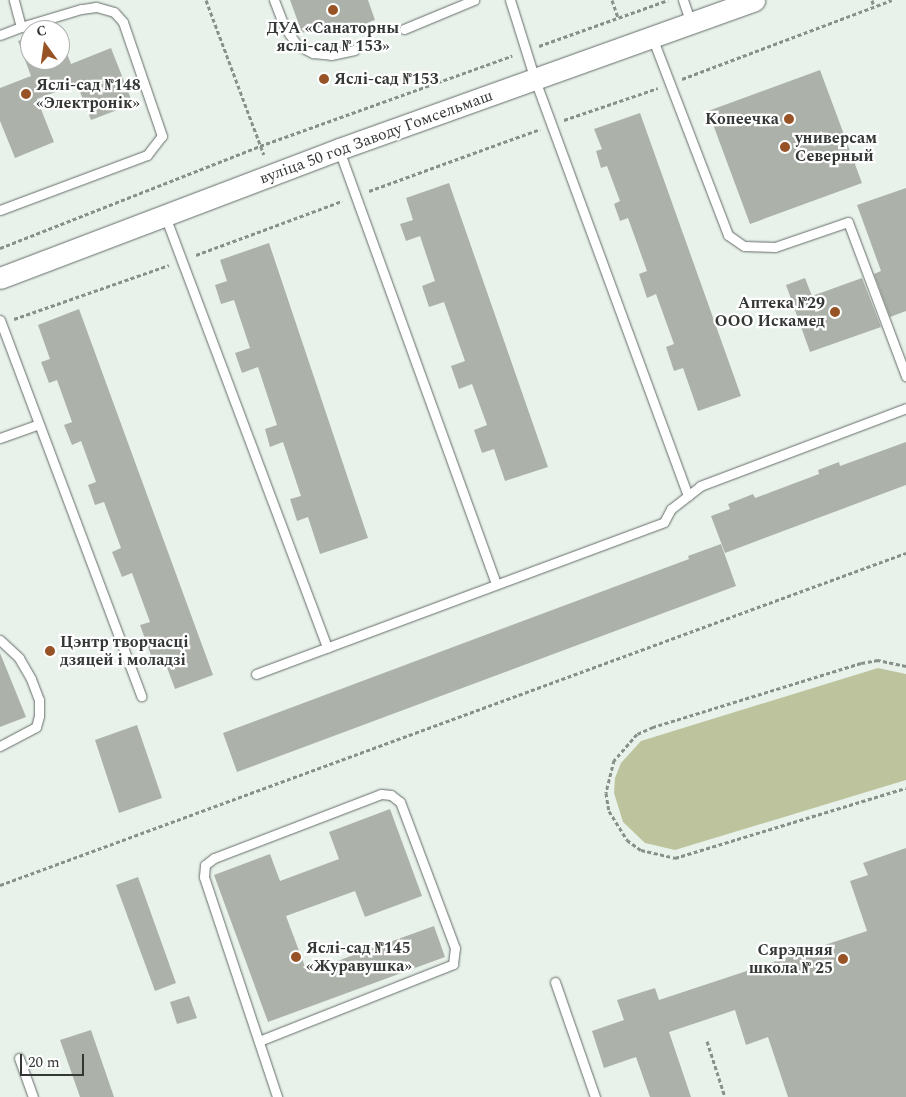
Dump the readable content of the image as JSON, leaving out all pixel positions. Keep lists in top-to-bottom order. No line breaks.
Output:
{"streets":{"street":["вуліца 50 год Заводу Гомсельмаш"]},"places":["ДУА «Санаторны яслі-сад № 153»","Яслі-сад №153","Яслі-сад №148 «Электронік»","Копеечка","универсам Северный","Аптека №29 ООО Искамед","Цэнтр творчасці дзяцей і моладзі","Яслі-сад №145 «Журавушка»","Сярэдняя школа № 25"],"scale_bar":"20 m","north":"top"}
